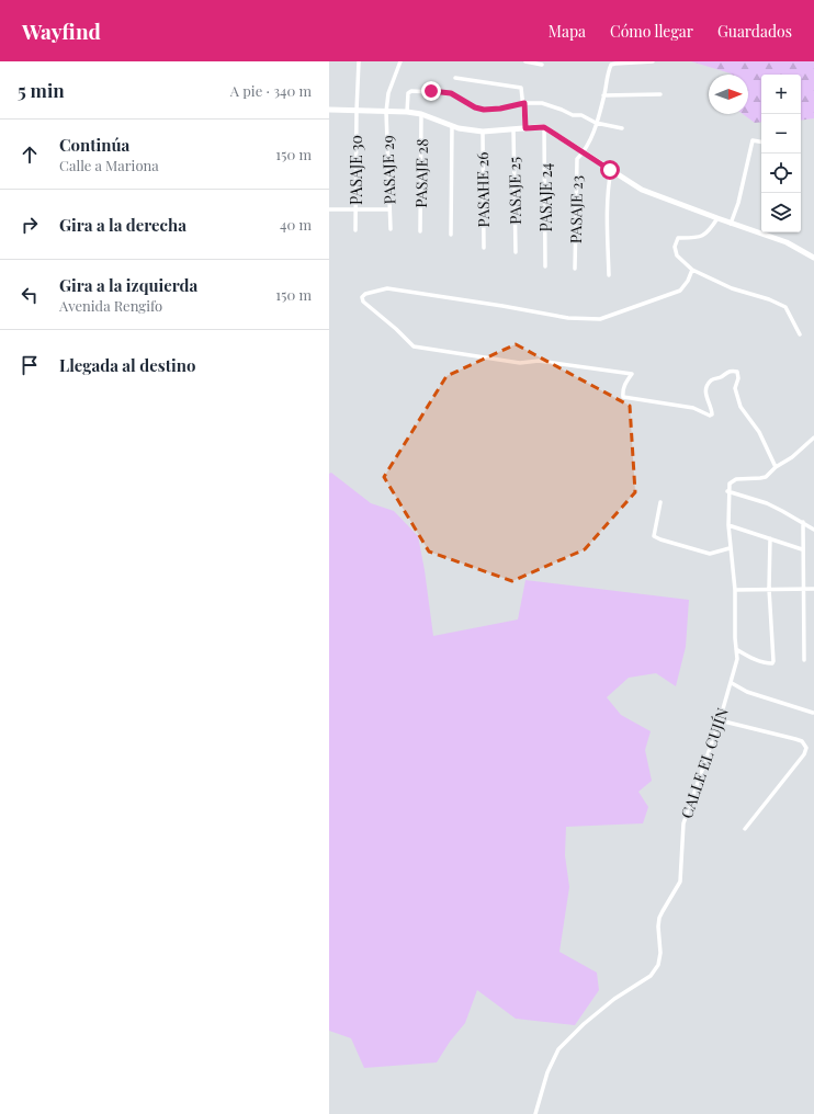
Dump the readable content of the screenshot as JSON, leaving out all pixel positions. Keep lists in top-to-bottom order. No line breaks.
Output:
{"streets":{"street":["PASAJE 30","PASAJE 29","PASAJE 28","PASAHE 26","PASAJE 25","PASAJE 24","PASAJE 23","CALLE EL CUJÍN"]},"north":"right","page":{"header":"Wayfind","nav":["Mapa","Cómo llegar","Guardados"],"heading":["5 min","A pie · 340 m"],"map_buttons":["+","−"],"list":[["Continúa","Calle a Mariona","150 m"],["Gira a la derecha","40 m"],["Gira a la izquierda","Avenida Rengifo","150 m"],"Llegada al destino"]}}
